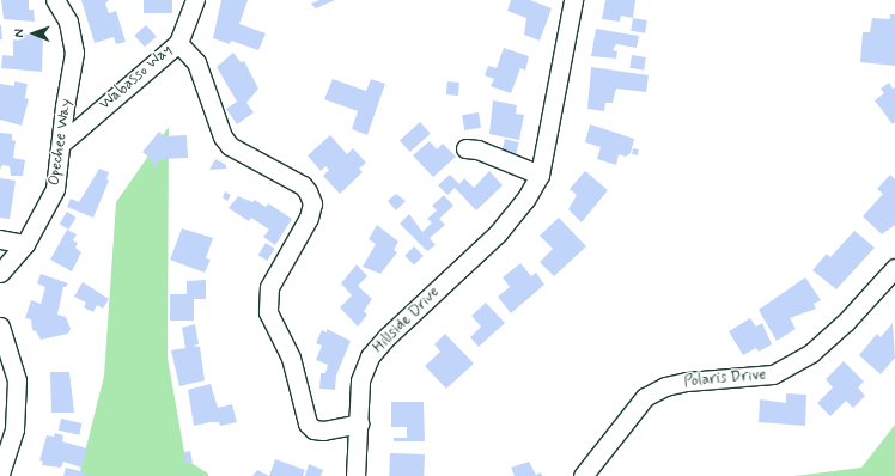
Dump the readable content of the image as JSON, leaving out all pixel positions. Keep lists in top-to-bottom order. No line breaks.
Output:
{"streets":{"street":["Wabasso Way","Opechee Way","Hillside Drive","Polaris Drive"]},"crossings":[["Wabasso Way","Opechee Way"]],"north":"left"}
